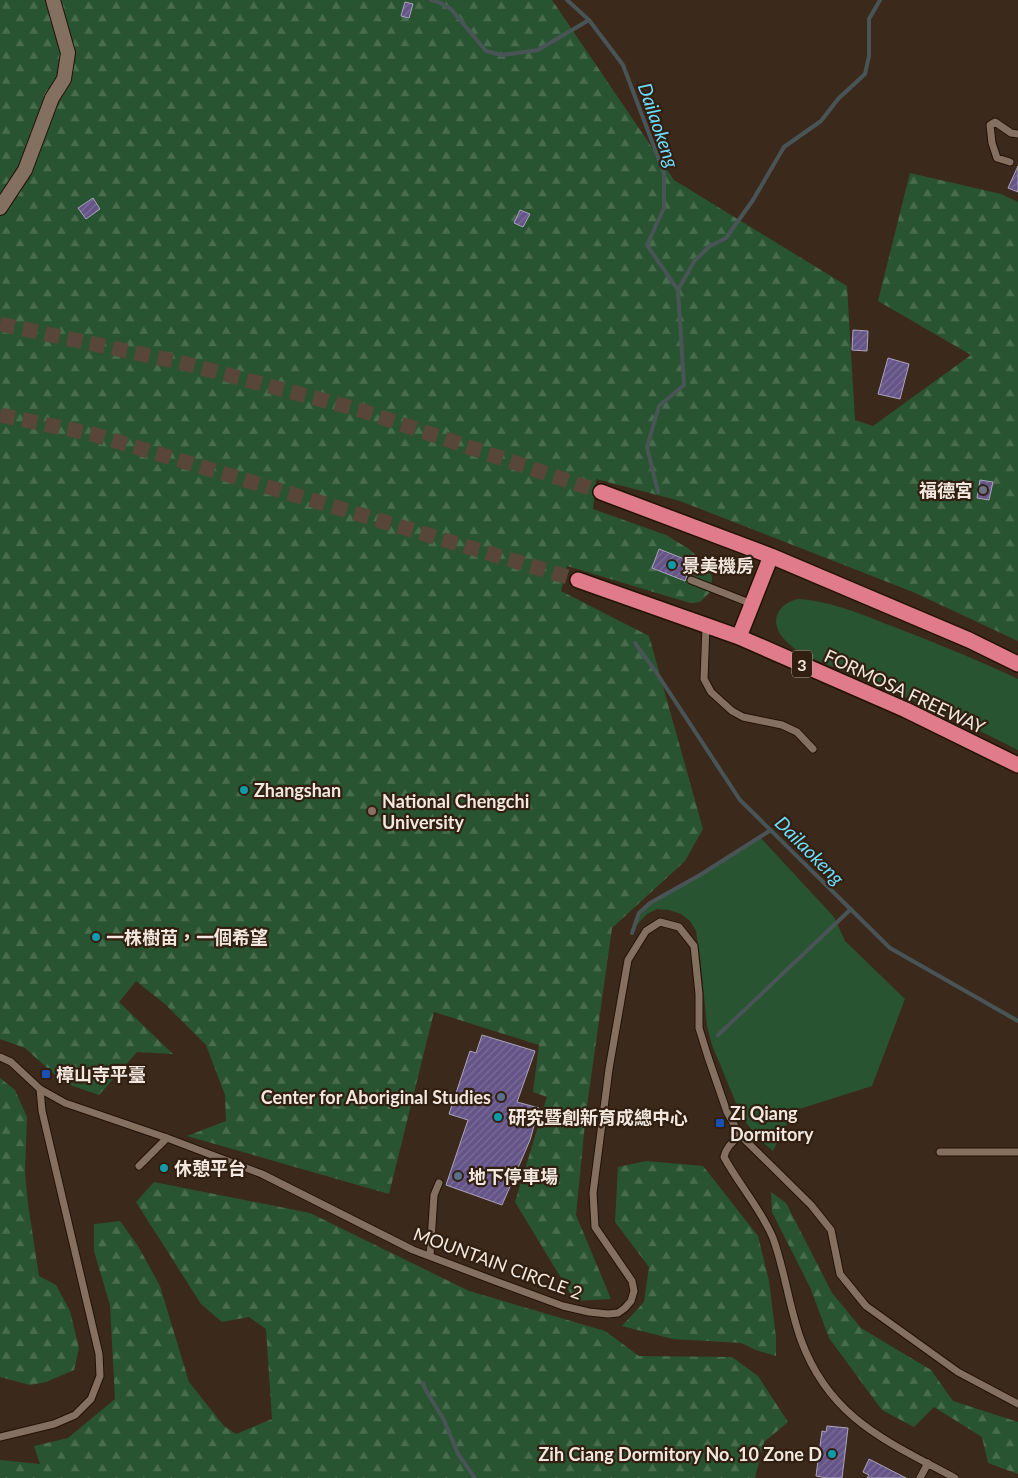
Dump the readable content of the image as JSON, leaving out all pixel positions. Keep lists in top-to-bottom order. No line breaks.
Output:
{"streets":{"highway":["3","FORMOSA FREEWAY"],"lane":["MOUNTAIN CIRCLE 2"]},"water":["Dailaokeng"],"places":{"other":["福德宮","景美機房","Zhangshan","National Chengchi University","一株樹苗，一個希望","Center for Aboriginal Studies","研究暨創新育成總中心","休憩平台","地下停車場","Zih Ciang Dormitory No. 10 Zone D"],"transit":["樟山寺平臺","Zi Qiang Dormitory"]}}
